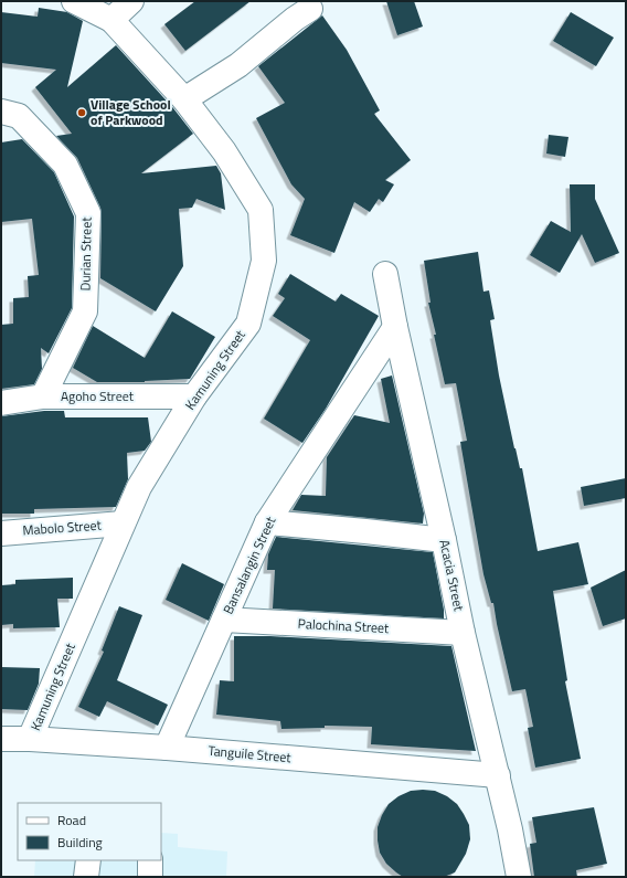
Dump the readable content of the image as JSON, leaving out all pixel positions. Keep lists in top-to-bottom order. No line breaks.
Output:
{"streets":{"street":["Durian Street","Kamuning Street","Agoho Street","Mabolo Street","Bansalangin Street","Acacia Street","Palochina Street","Tanguile Street"]},"crossings":[["Durian Street","Agoho Street"],["Kamuning Street","Agoho Street"],["Kamuning Street","Mabolo Street"],["Kamuning Street","Tanguile Street"],["Bansalangin Street","Acacia Street"],["Bansalangin Street","Palochina Street"],["Bansalangin Street","Tanguile Street"],["Acacia Street","Palochina Street"],["Acacia Street","Tanguile Street"]],"places":["Village School of Parkwood"],"legend":["Road","Building"]}
